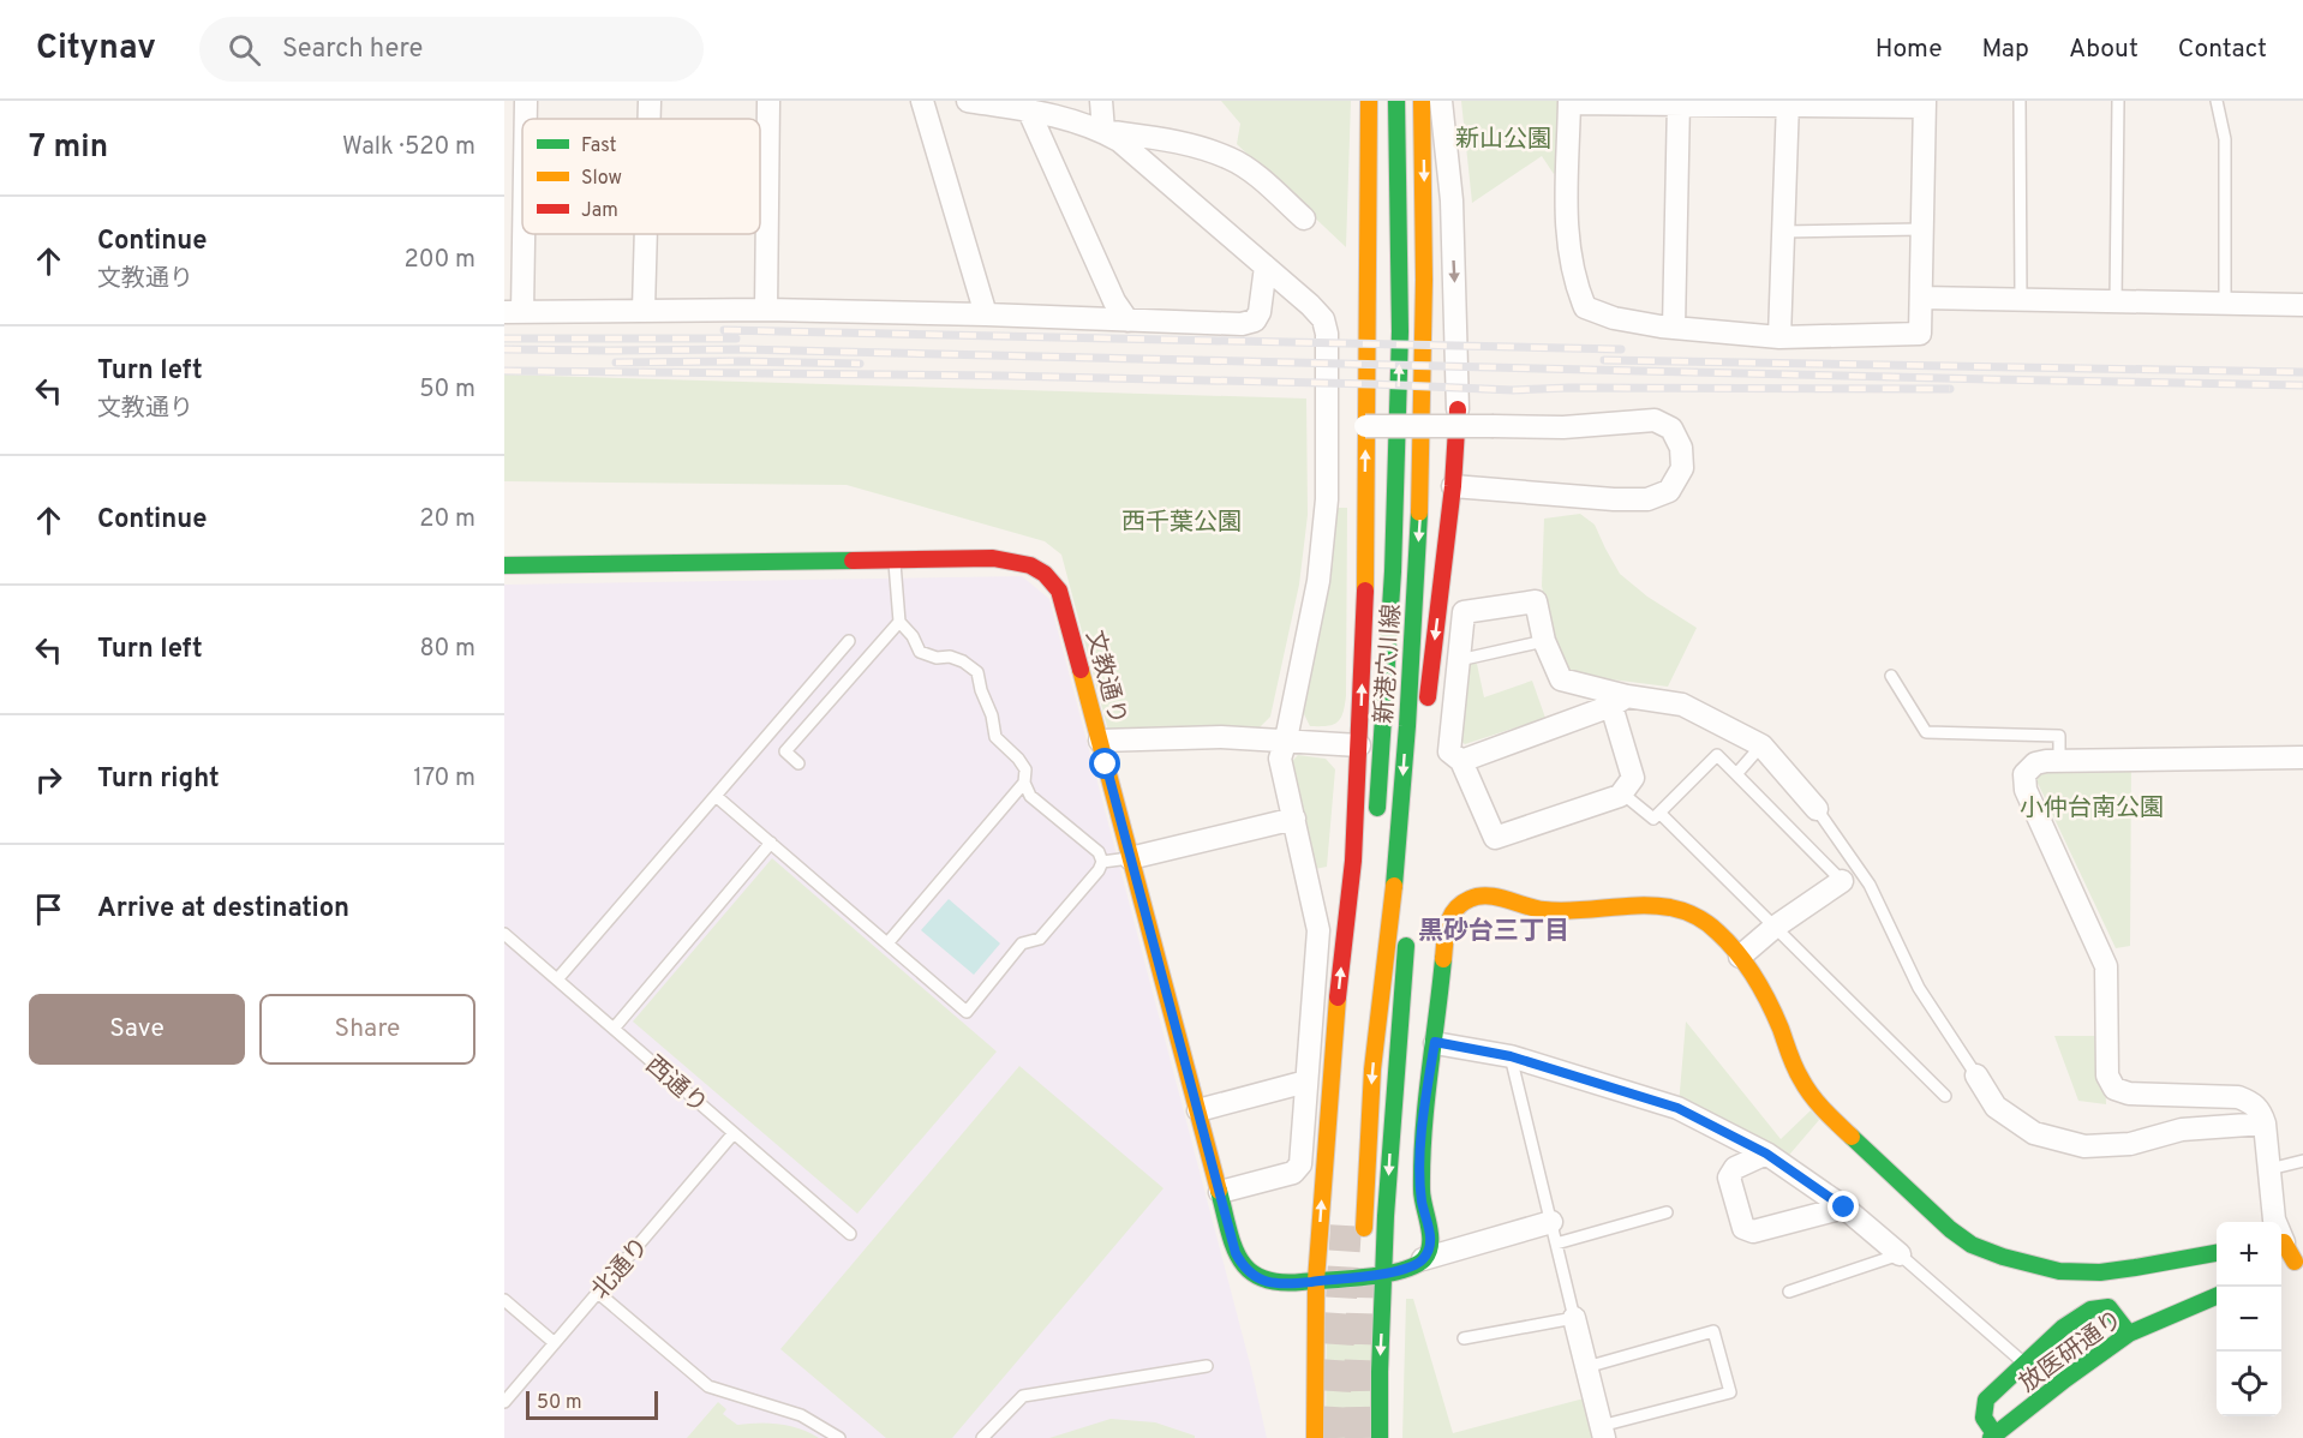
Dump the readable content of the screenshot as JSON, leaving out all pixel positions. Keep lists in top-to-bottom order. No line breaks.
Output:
{"streets":{"street":["新港穴川線","文教通り","放医研通り"],"lane":["西通り","北通り"]},"crossings":[["西通り","北通り"]],"districts":["黒砂台三丁目"],"parks":["新山公園","西千葉公園","小仲台南公園"],"legend":["Fast","Slow","Jam"],"scale_bar":"50 m","page":{"header":"Citynav","search":"Search here","nav":["Home","Map","About","Contact"],"heading":["7 min","Walk · 520 m"],"list":[["Continue","文教通り","200 m"],["Turn left","文教通り","50 m"],["Continue","20 m"],["Turn left","80 m"],["Turn right","170 m"],"Arrive at destination"],"buttons":["Save","Share"],"map_buttons":["+","−"],"scale":"50 m"}}
